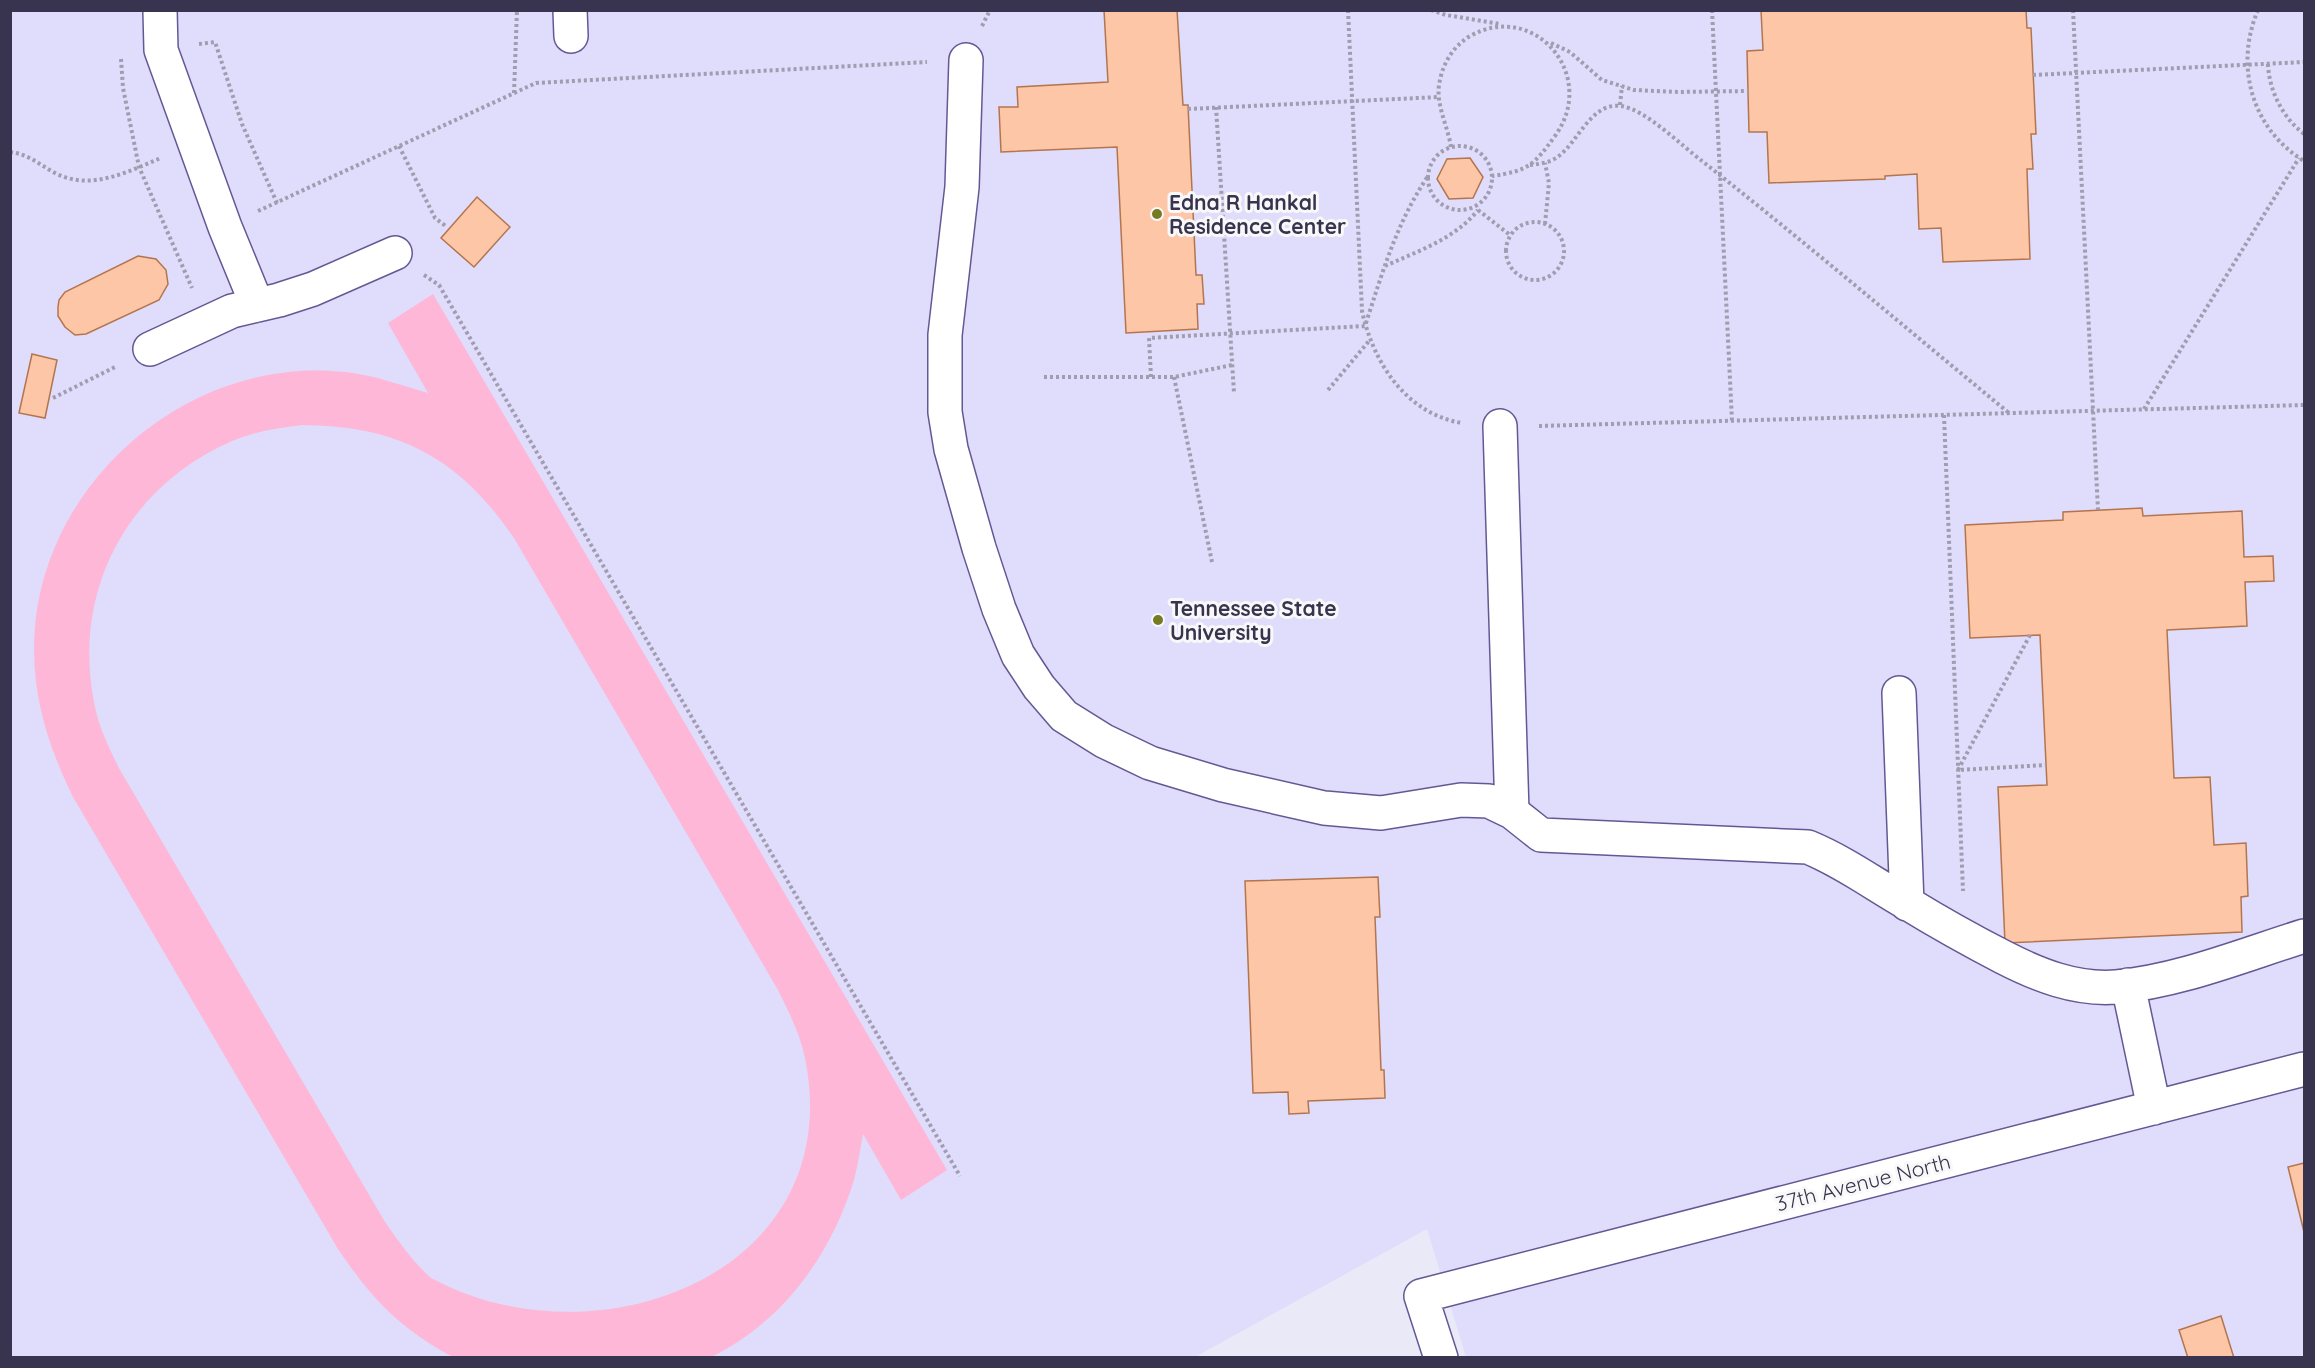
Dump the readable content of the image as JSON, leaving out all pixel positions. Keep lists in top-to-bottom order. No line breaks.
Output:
{"streets":{"street":["37th Avenue North"]},"places":["Edna R Hankal Residence Center","Tennessee State University"]}
